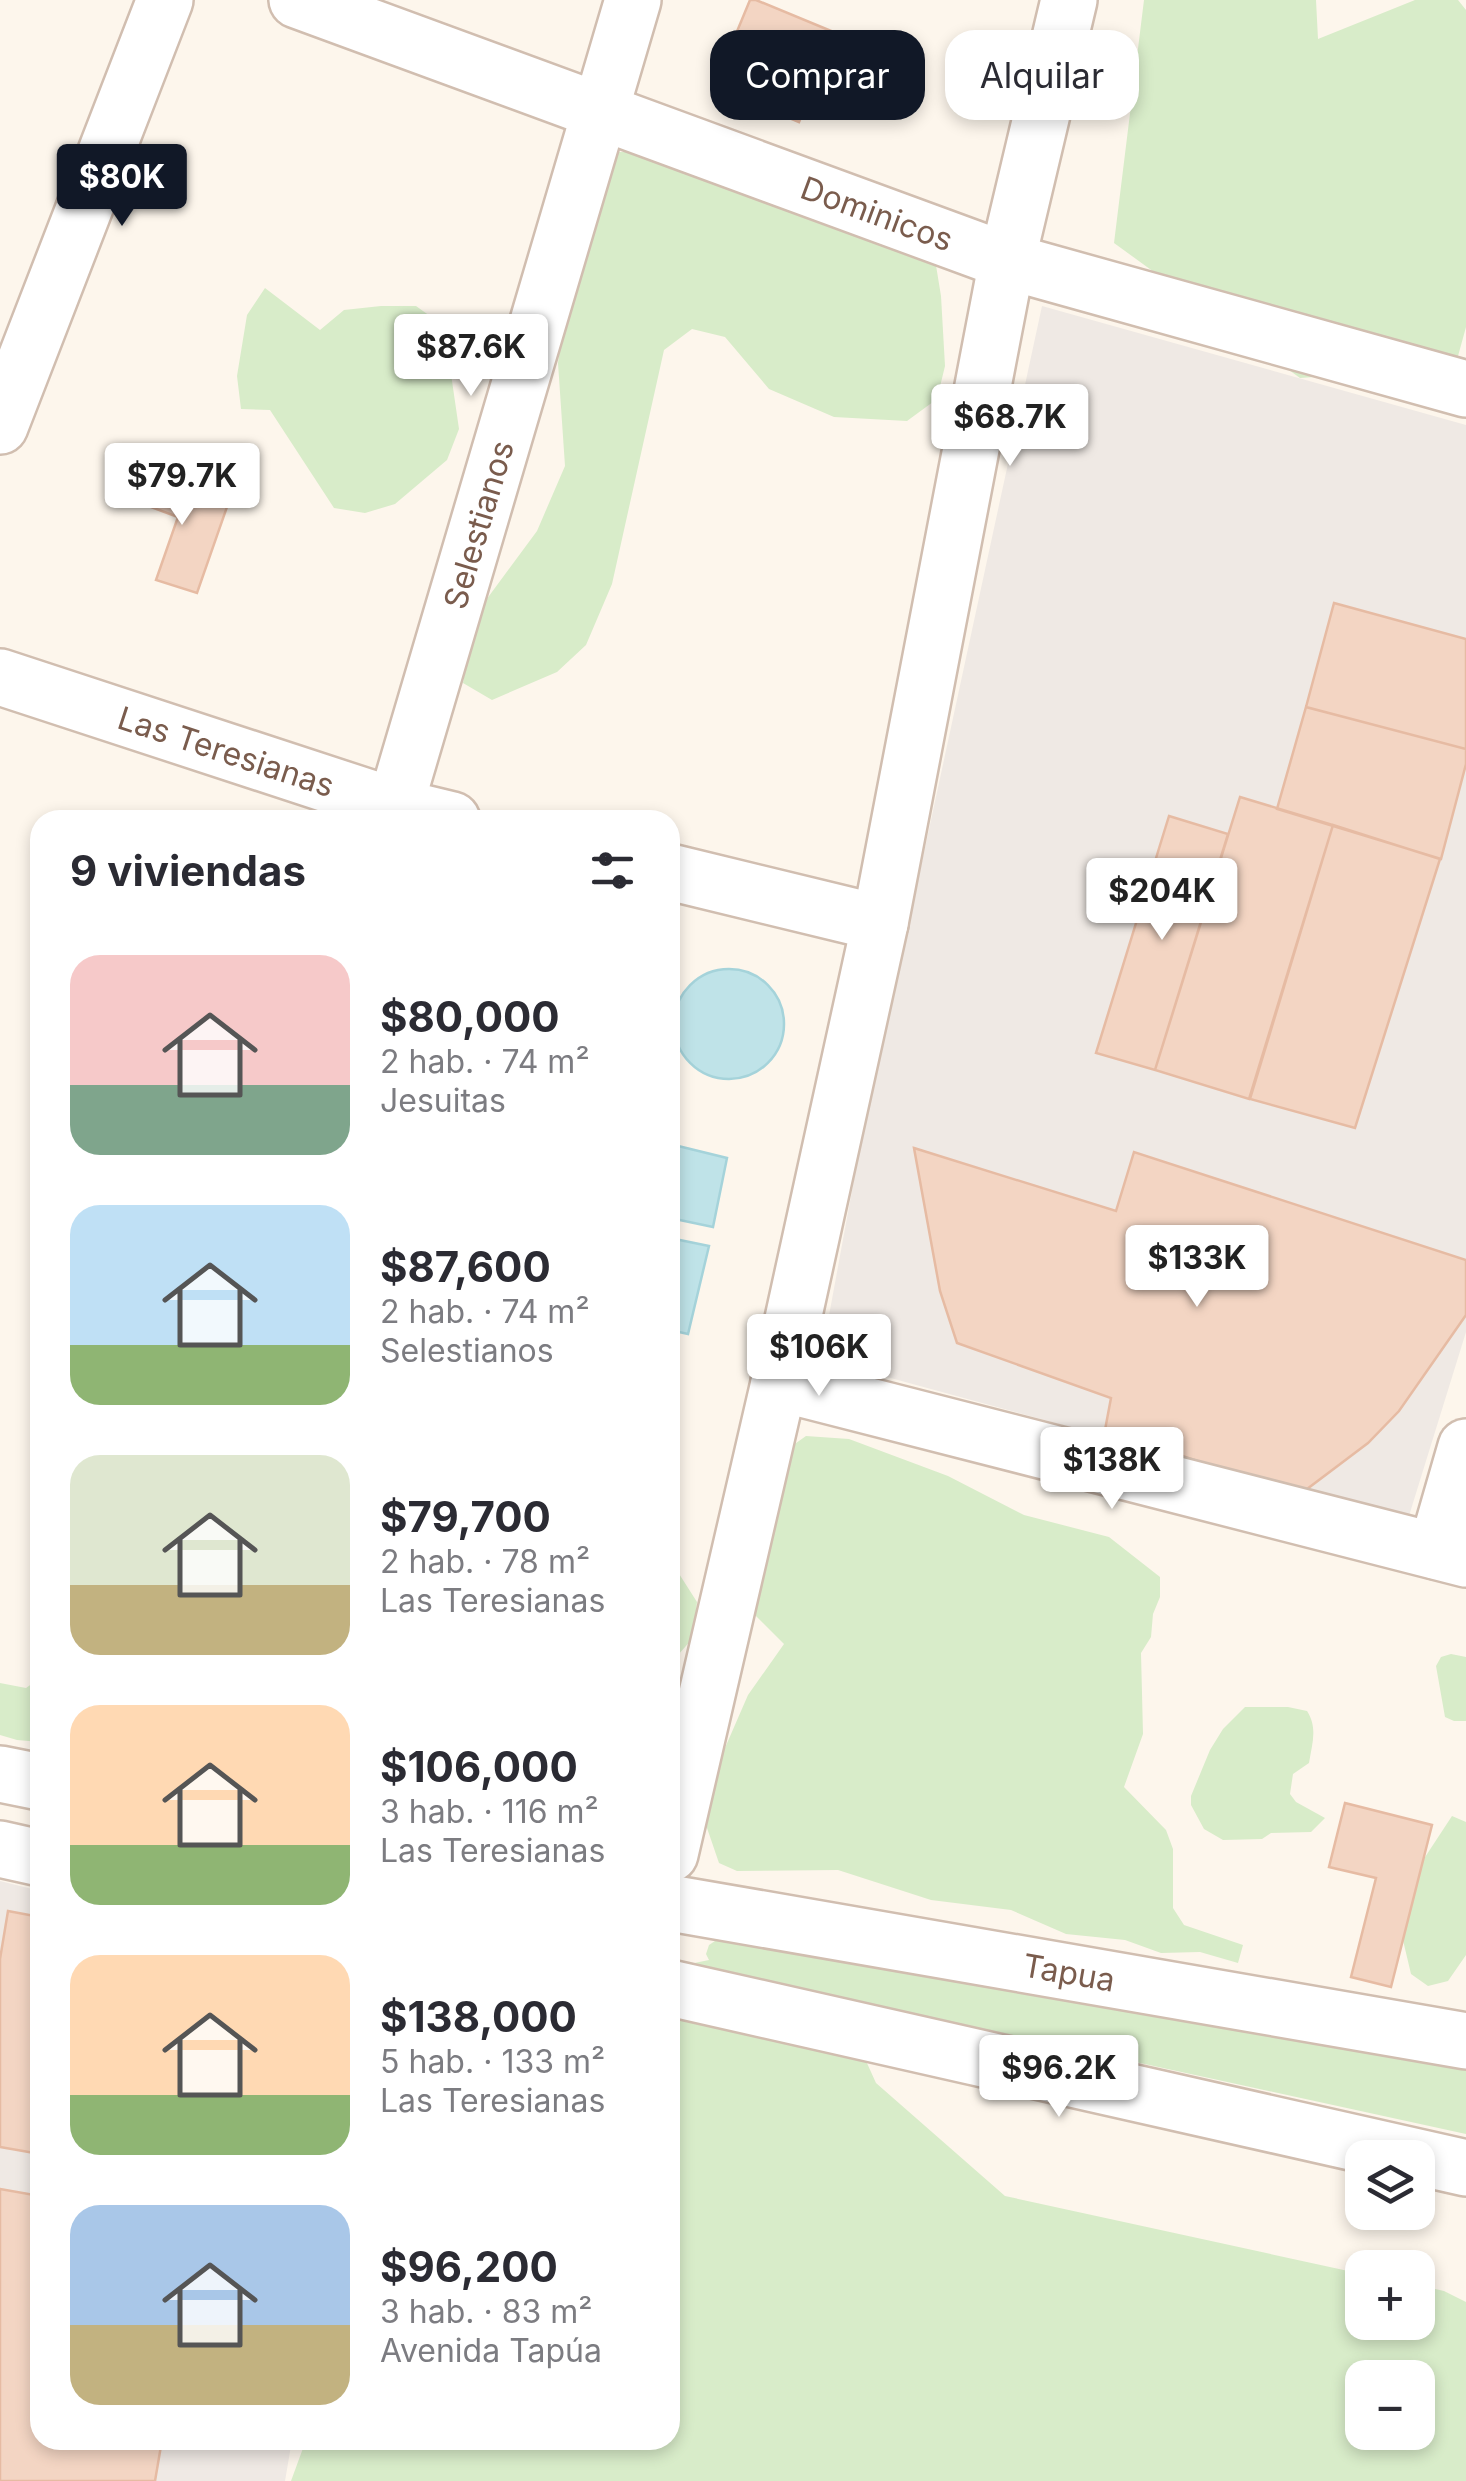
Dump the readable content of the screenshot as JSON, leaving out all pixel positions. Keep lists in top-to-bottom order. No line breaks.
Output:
{"streets":{"street":["Dominicos","Selestianos","Las Teresianas","Tapua"]},"crossings":[["Dominicos","Selestianos"]],"page":{"chip":["Comprar","Alquilar"],"price":["$80K","$87.6K","$68.7K","$79.7K","$204K","$133K","$106K","$138K","$96.2K"],"heading":"9 viviendas","list":[{"name":"$80,000","note":"2 hab. · 74 m² · Jesuitas"},{"name":"$87,600","note":"2 hab. · 74 m² · Selestianos"},{"name":"$79,700","note":"2 hab. · 78 m² · Las Teresianas"},{"name":"$106,000","note":"3 hab. · 116 m² · Las Teresianas"},{"name":"$138,000","note":"5 hab. · 133 m² · Las Teresianas"},{"name":"$96,200","note":"3 hab. · 83 m² · Avenida Tapúa"}],"map_buttons":["+","−"]}}
